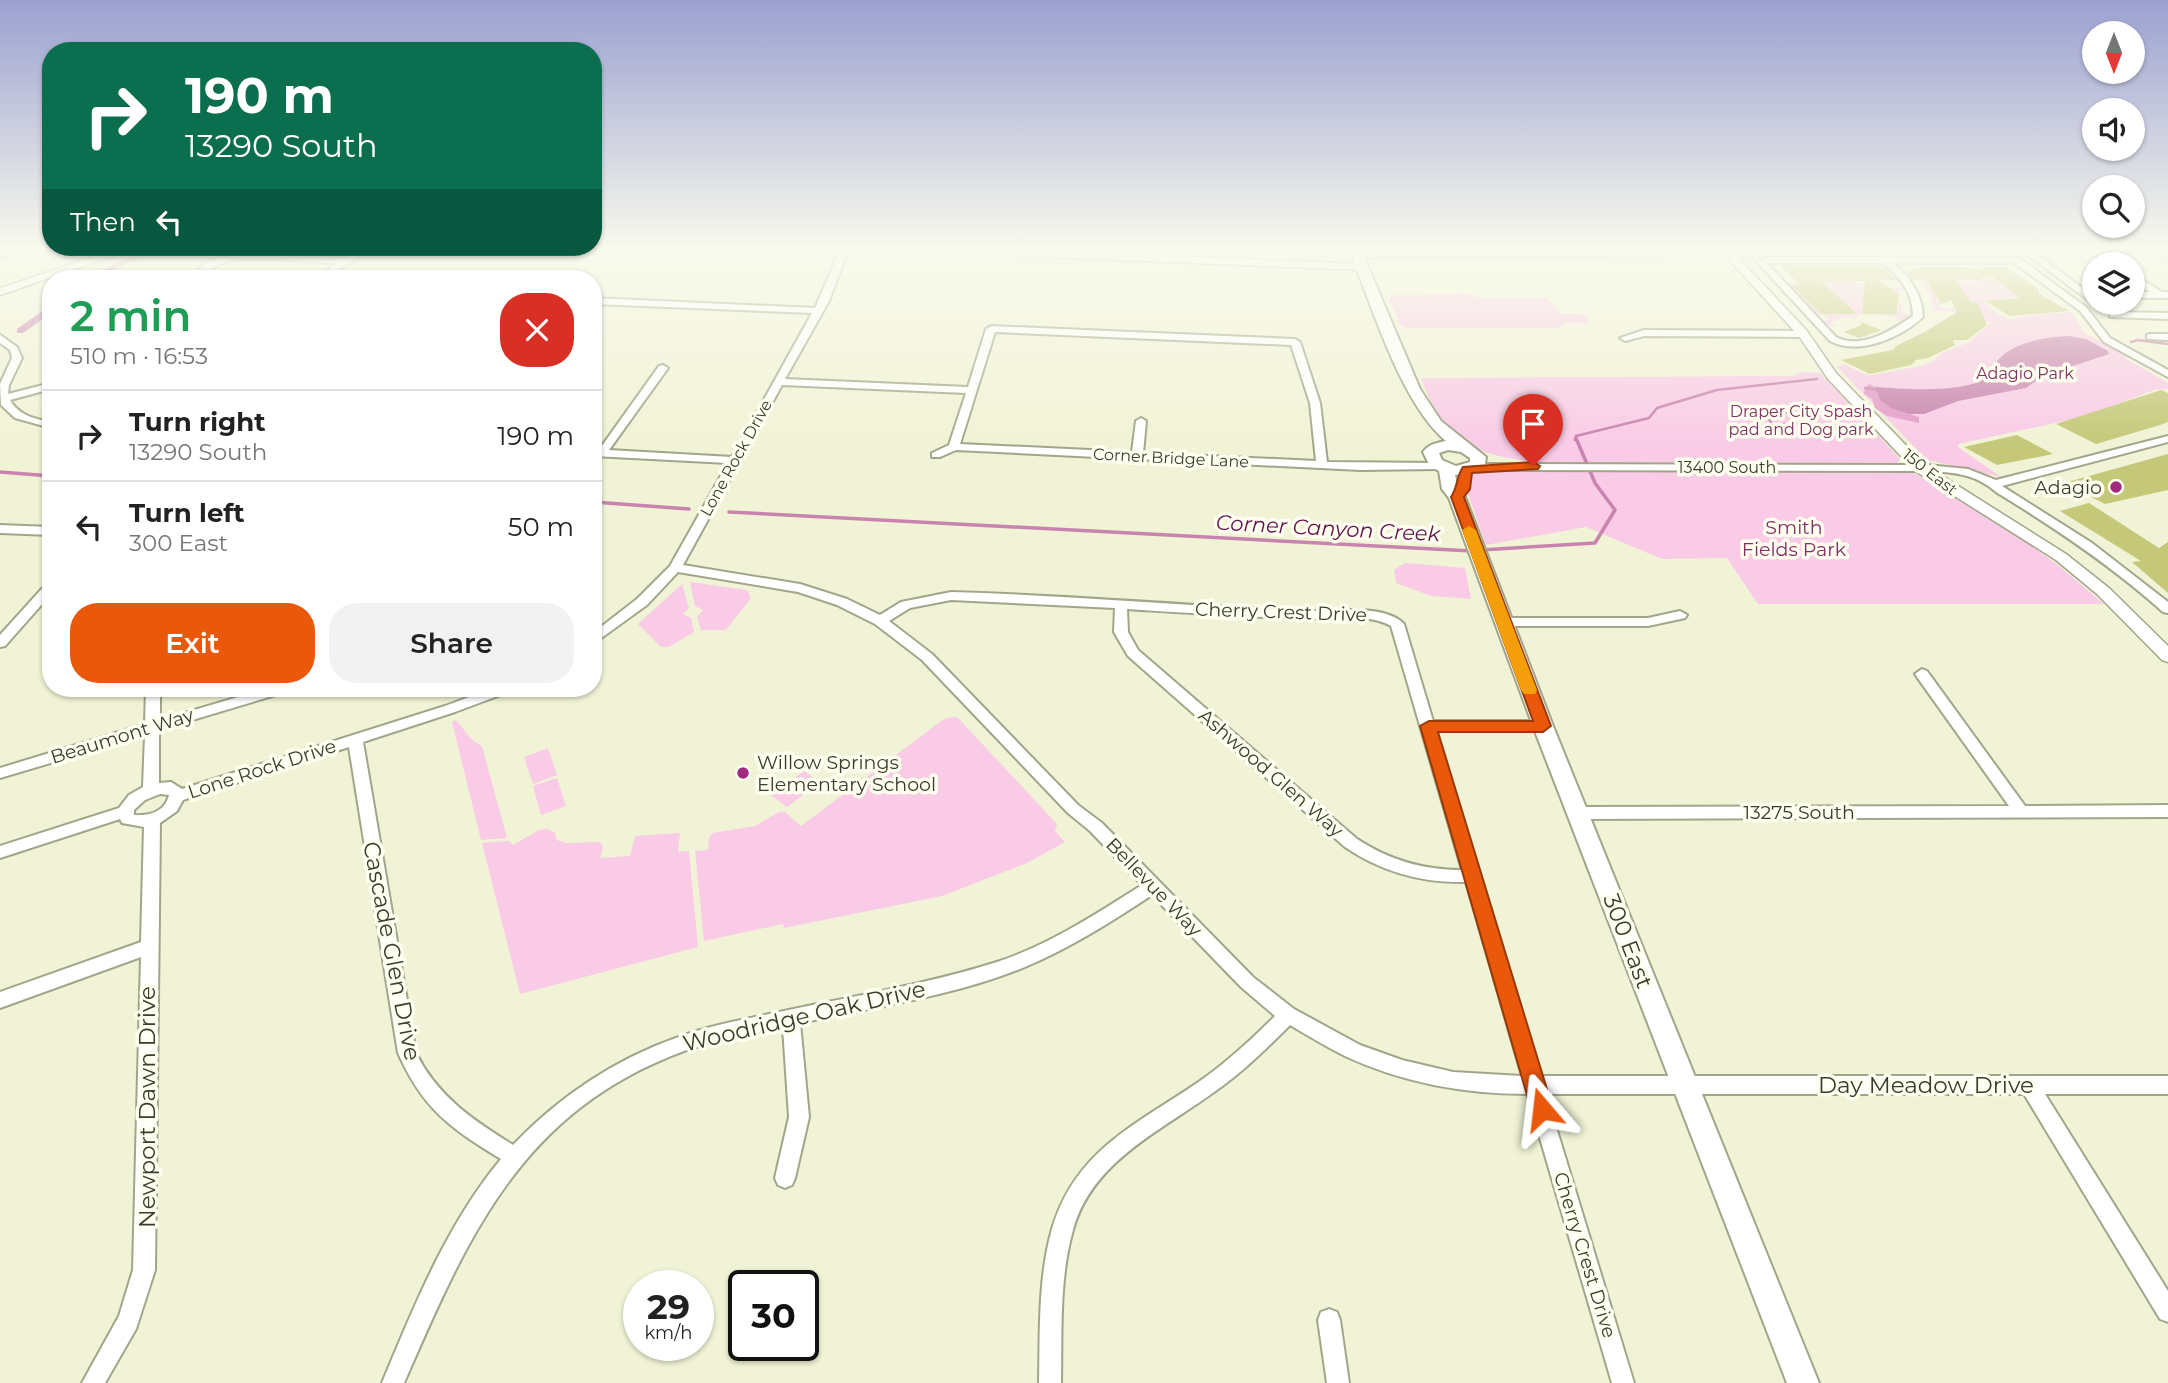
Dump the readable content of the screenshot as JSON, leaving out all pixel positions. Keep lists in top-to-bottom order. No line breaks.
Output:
{"streets":{"main road":["300 East"],"street":["Lone Rock Drive","Corner Bridge Lane","13400 South","150 East","Cherry Crest Drive","Beaumont Way","Ashwood Glen Way","13275 South","Bellevue Way","Cascade Glen Drive","Woodridge Oak Drive","Day Meadow Drive","Newport Dawn Drive"]},"crossings":[["Lone Rock Drive","Bellevue Way"],["Lone Rock Drive","Cascade Glen Drive"],["Corner Bridge Lane","300 East"],["13400 South","150 East"],["Cherry Crest Drive","Ashwood Glen Way"],["Cherry Crest Drive","Bellevue Way"],["13275 South","300 East"],["Bellevue Way","300 East"],["Bellevue Way","Woodridge Oak Drive"],["Bellevue Way","Day Meadow Drive"],["300 East","Day Meadow Drive"],["Cascade Glen Drive","Woodridge Oak Drive"]],"water":["Corner Canyon Creek"],"parks":["Adagio Park","Draper City Spash pad and Dog park","Smith Fields Park"],"places":["Adagio","Willow Springs Elementary School"],"north":"bottom","page":{"turn":["190 m","13290 South"],"then":"Then","heading":["2 min","510 m · 16:53"],"list":[{"name":"Turn right","note":"13290 South","value":"190 m"},{"name":"Turn left","note":"300 East","value":"50 m"}],"buttons":["Exit","Share"],"speed":"29 km/h","limit":"30"}}
